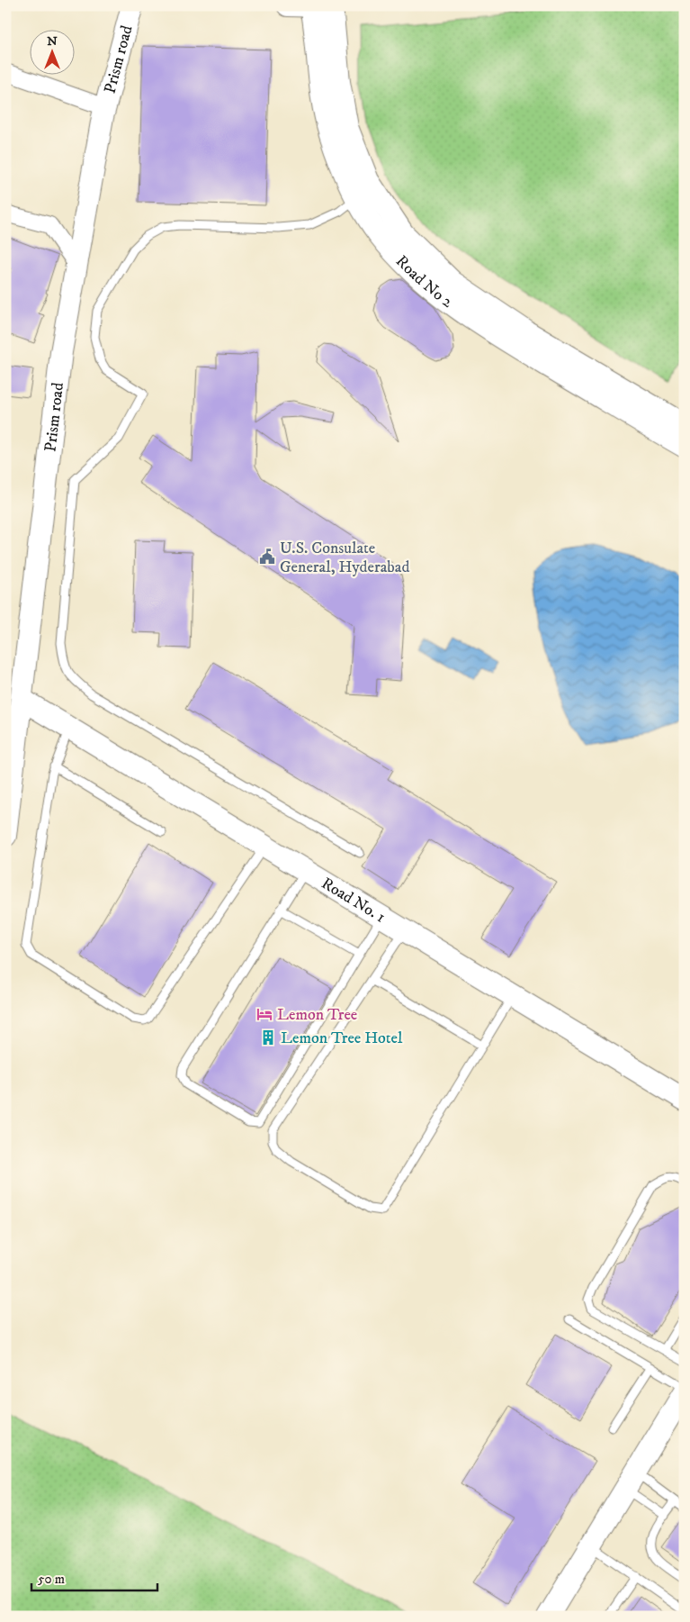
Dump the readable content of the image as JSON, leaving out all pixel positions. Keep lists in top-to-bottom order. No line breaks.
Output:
{"streets":{"street":["Prism road","Road No 2","Road No. 1"]},"crossings":[["Prism road","Road No. 1"]],"places":{"public building":["U.S. Consulate General, Hyderabad"],"hotel":["Lemon Tree"],"building":["Lemon Tree Hotel"]},"scale_bar":"50 m","north":"top"}
